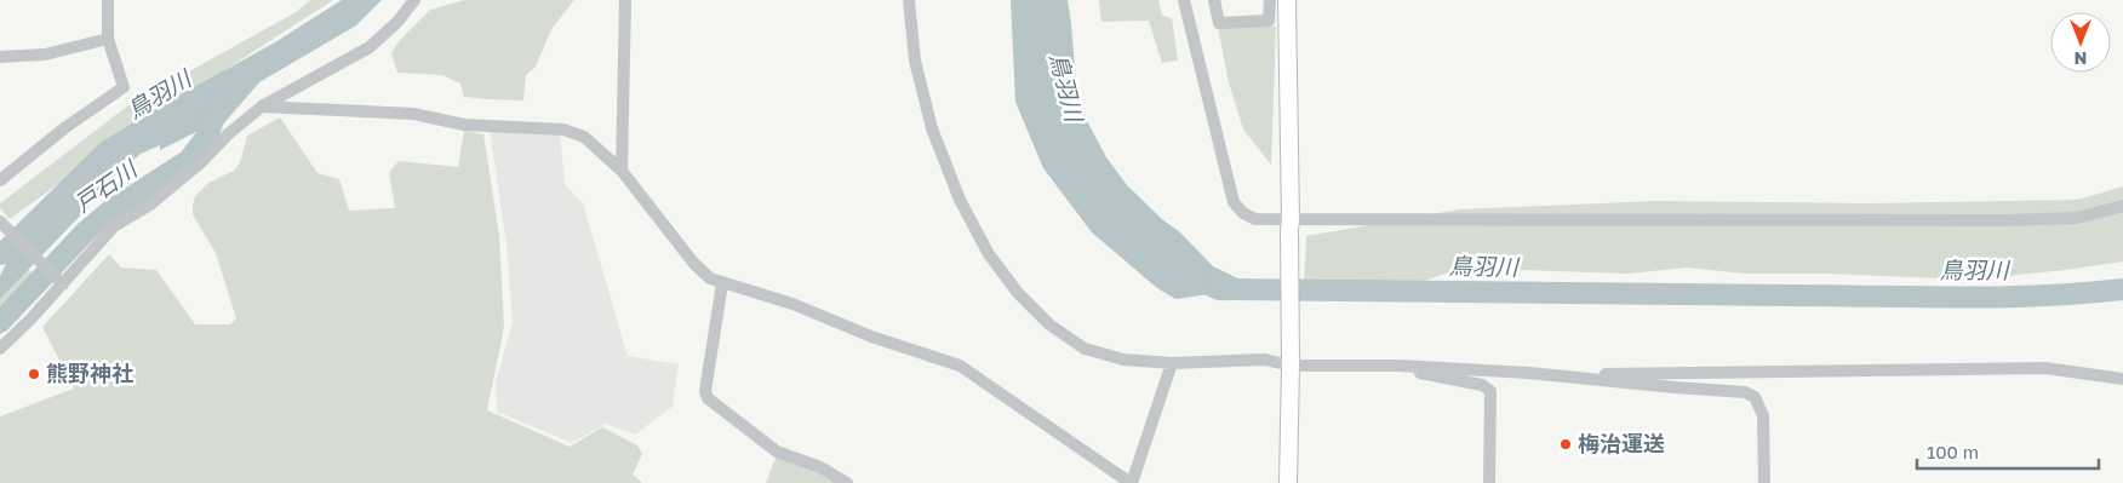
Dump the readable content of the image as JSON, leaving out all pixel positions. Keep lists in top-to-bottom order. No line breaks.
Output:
{"water":["鳥羽川","戸石川"],"places":["熊野神社","梅治運送"],"scale_bar":"100 m","north":"bottom"}
